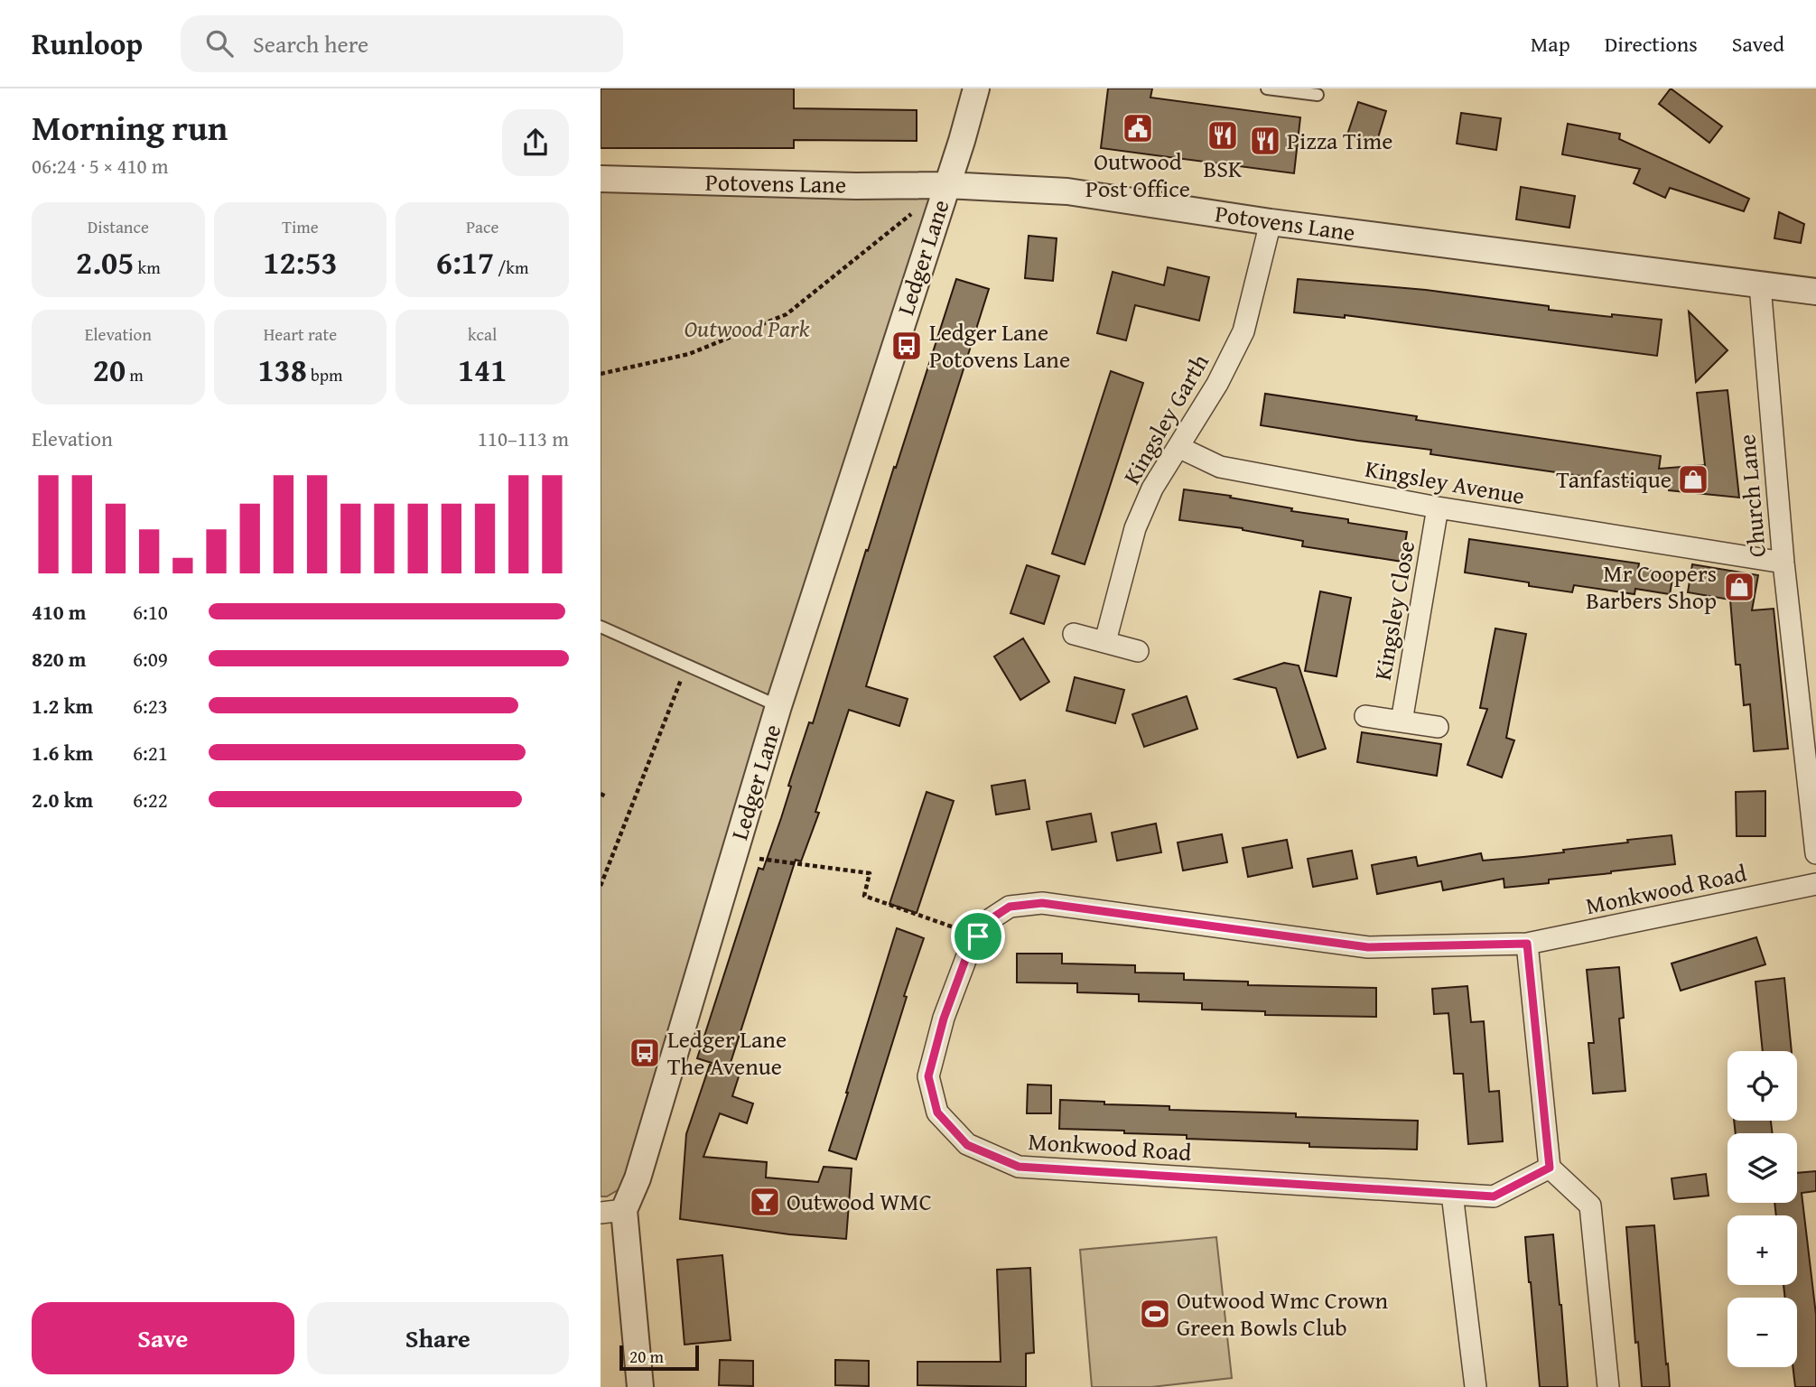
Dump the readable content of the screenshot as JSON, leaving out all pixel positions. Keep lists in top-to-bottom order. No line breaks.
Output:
{"streets":{"street":["Potovens Lane","Ledger Lane","Kingsley Garth","Kingsley Avenue","Church Lane","Kingsley Close","Monkwood Road"]},"crossings":[["Potovens Lane","Ledger Lane"],["Potovens Lane","Kingsley Garth"],["Potovens Lane","Church Lane"],["Kingsley Garth","Kingsley Avenue"],["Kingsley Avenue","Church Lane"],["Kingsley Avenue","Kingsley Close"]],"parks":["Outwood Park"],"places":{"public building":["Outwood Post Office"],"restaurant":["BSK","Pizza Time"],"bus stop":["Ledger Lane Potovens Lane","Ledger Lane The Avenue"],"shop":["Tanfastique","Mr Coopers Barbers Shop"],"bar":["Outwood WMC"],"sports":["Outwood Wmc Crown Green Bowls Club"]},"scale_bar":"20 m","page":{"header":"Runloop","search":"Search here","nav":["Map","Directions","Saved"],"heading":["Morning run","06:24 · 5 × 410 m"],"stats":[["Distance","2.05 km"],["Time","12:53"],["Pace","6:17 /km"],["Elevation","20 m"],["Heart rate","138 bpm"],["kcal","141"]],"chart":["Elevation","110–113 m"],"list":[{"name":"410 m","note":"6:10"},{"name":"820 m","note":"6:09"},{"name":"1.2 km","note":"6:23"},{"name":"1.6 km","note":"6:21"},{"name":"2.0 km","note":"6:22"}],"map_buttons":["+","−"],"buttons":["Save","Share"],"scale":"20 m"}}
